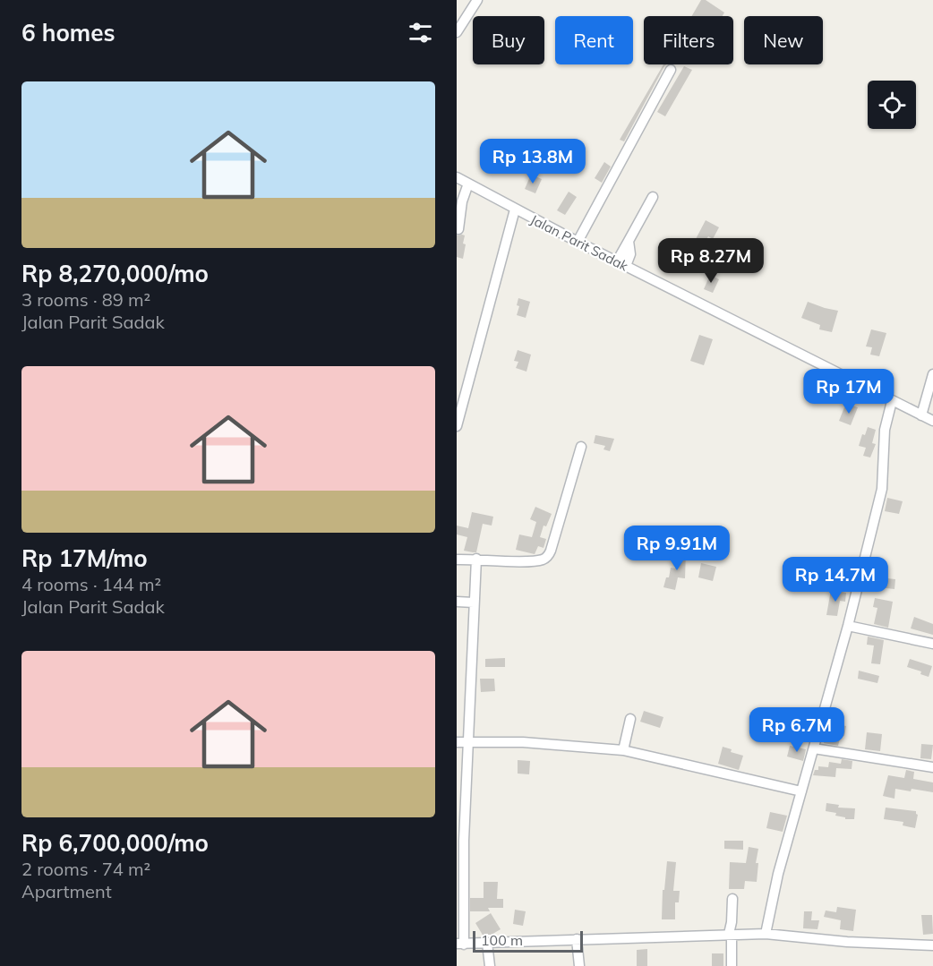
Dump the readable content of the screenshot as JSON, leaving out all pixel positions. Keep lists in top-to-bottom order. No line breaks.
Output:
{"streets":{"street":["Jalan Parit Sadak"]},"scale_bar":"100 m","page":{"heading":"6 homes","chip":["Buy","Rent","Filters","New"],"list":[{"name":"Rp 8,270,000/mo","note":"3 rooms · 89 m² · Jalan Parit Sadak"},{"name":"Rp 17M/mo","note":"4 rooms · 144 m² · Jalan Parit Sadak"},{"name":"Rp 6,700,000/mo","note":"2 rooms · 74 m² · Apartment"}],"price":["Rp 13.8M","Rp 8.27M","Rp 17M","Rp 9.91M","Rp 14.7M","Rp 6.7M"],"scale":"100 m"}}
